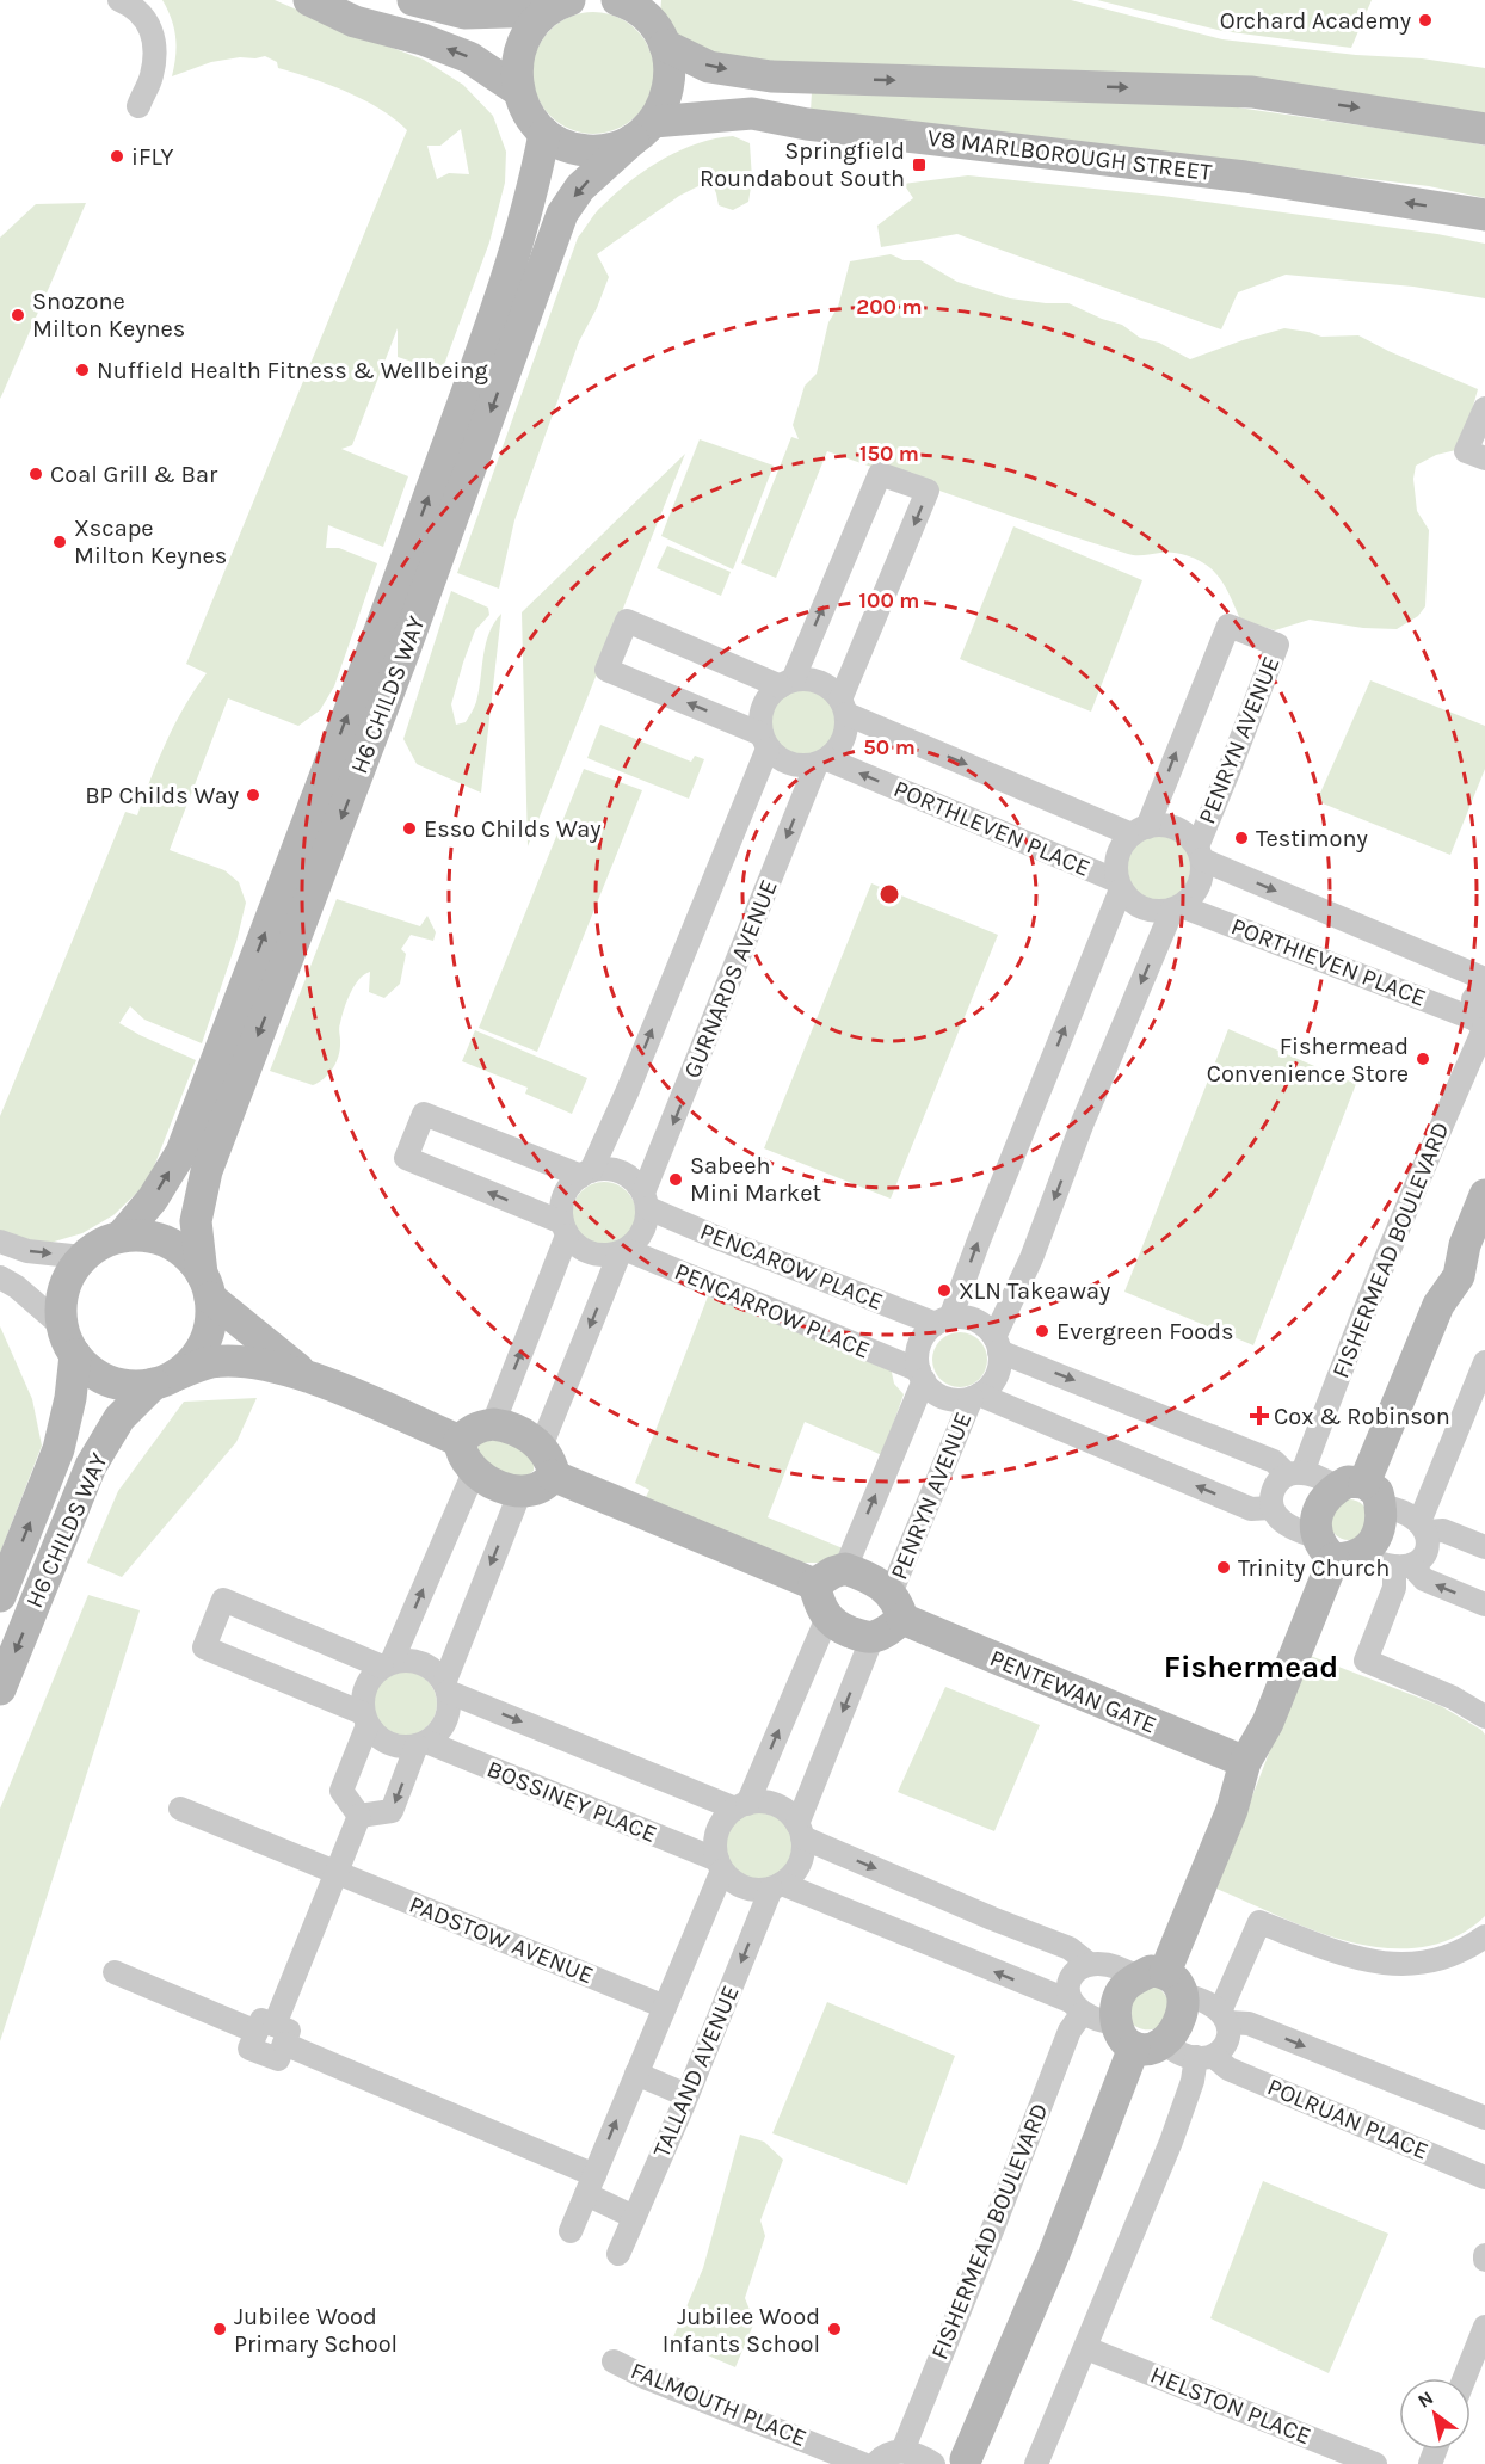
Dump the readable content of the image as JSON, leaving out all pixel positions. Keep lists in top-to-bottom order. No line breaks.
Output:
{"streets":{"street":["V8 MARLBOROUGH STREET","H6 CHILDS WAY","PENRYN AVENUE","PORTHLEVEN PLACE","PORTHIEVEN PLACE","GURNARDS AVENUE","FISHERMEAD BOULEVARD","PENCAROW PLACE","PENCARROW PLACE","PENTEWAN GATE","BOSSINEY PLACE","PADSTOW AVENUE","TALLAND AVENUE","POLRUAN PLACE","FALMOUTH PLACE","HELSTON PLACE"]},"crossings":[["V8 MARLBOROUGH STREET","H6 CHILDS WAY"],["PENRYN AVENUE","PORTHLEVEN PLACE"],["PENRYN AVENUE","PORTHIEVEN PLACE"],["PENRYN AVENUE","PENCAROW PLACE"],["PENRYN AVENUE","PENCARROW PLACE"],["PENRYN AVENUE","PENTEWAN GATE"],["PORTHLEVEN PLACE","PORTHIEVEN PLACE"],["PORTHLEVEN PLACE","GURNARDS AVENUE"],["PORTHIEVEN PLACE","FISHERMEAD BOULEVARD"],["GURNARDS AVENUE","PENCAROW PLACE"],["GURNARDS AVENUE","PENCARROW PLACE"],["FISHERMEAD BOULEVARD","POLRUAN PLACE"],["PENCAROW PLACE","PENCARROW PLACE"],["BOSSINEY PLACE","TALLAND AVENUE"]],"districts":["Fishermead"],"places":{"other":["Orchard Academy","iFLY","Snozone Milton Keynes","Nuffield Health Fitness & Wellbeing","Coal Grill & Bar","Xscape Milton Keynes","BP Childs Way","Esso Childs Way","Testimony","Fishermead Convenience Store","Sabeeh Mini Market","XLN Takeaway","Evergreen Foods","Trinity Church","Jubilee Wood Primary School","Jubilee Wood Infants School"],"transit":["Springfield Roundabout South"],"health":["Cox & Robinson"]},"north":"top left","rings":["200 m","150 m","100 m","50 m"]}
